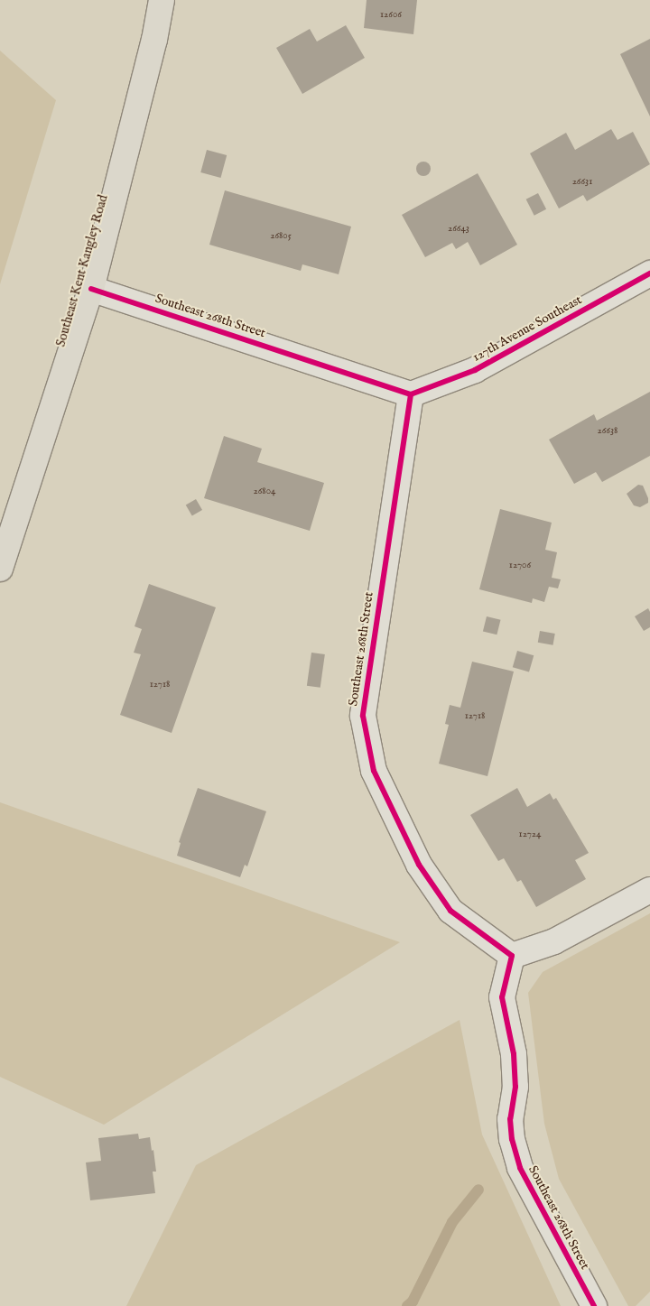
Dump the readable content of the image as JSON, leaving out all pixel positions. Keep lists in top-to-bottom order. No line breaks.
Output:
{"streets":{"main road":["Southeast Kent Kangley Road"],"street":["Southeast 268th Street","127th Avenue Southeast"]},"crossings":[["Southeast Kent Kangley Road","Southeast 268th Street"],["Southeast 268th Street","127th Avenue Southeast"]],"house_numbers":["12606","26631","26643","26805","26638","26804","12706","12718","12718","12724"]}
